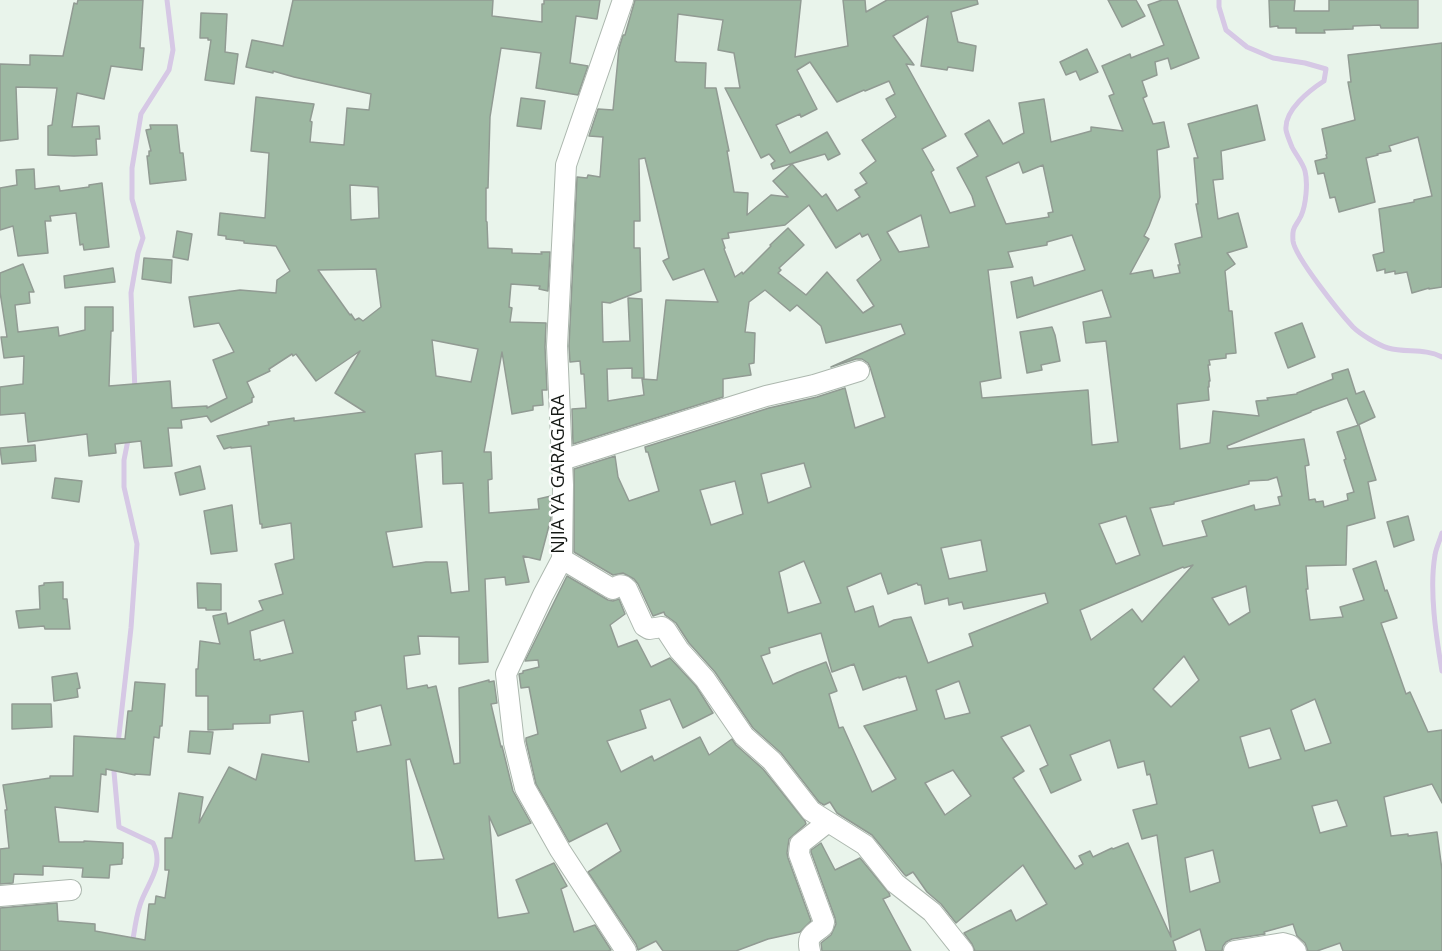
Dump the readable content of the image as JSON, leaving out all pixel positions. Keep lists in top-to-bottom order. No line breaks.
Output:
{"streets":{"street":["NJIA YA GARAGARA"]}}
